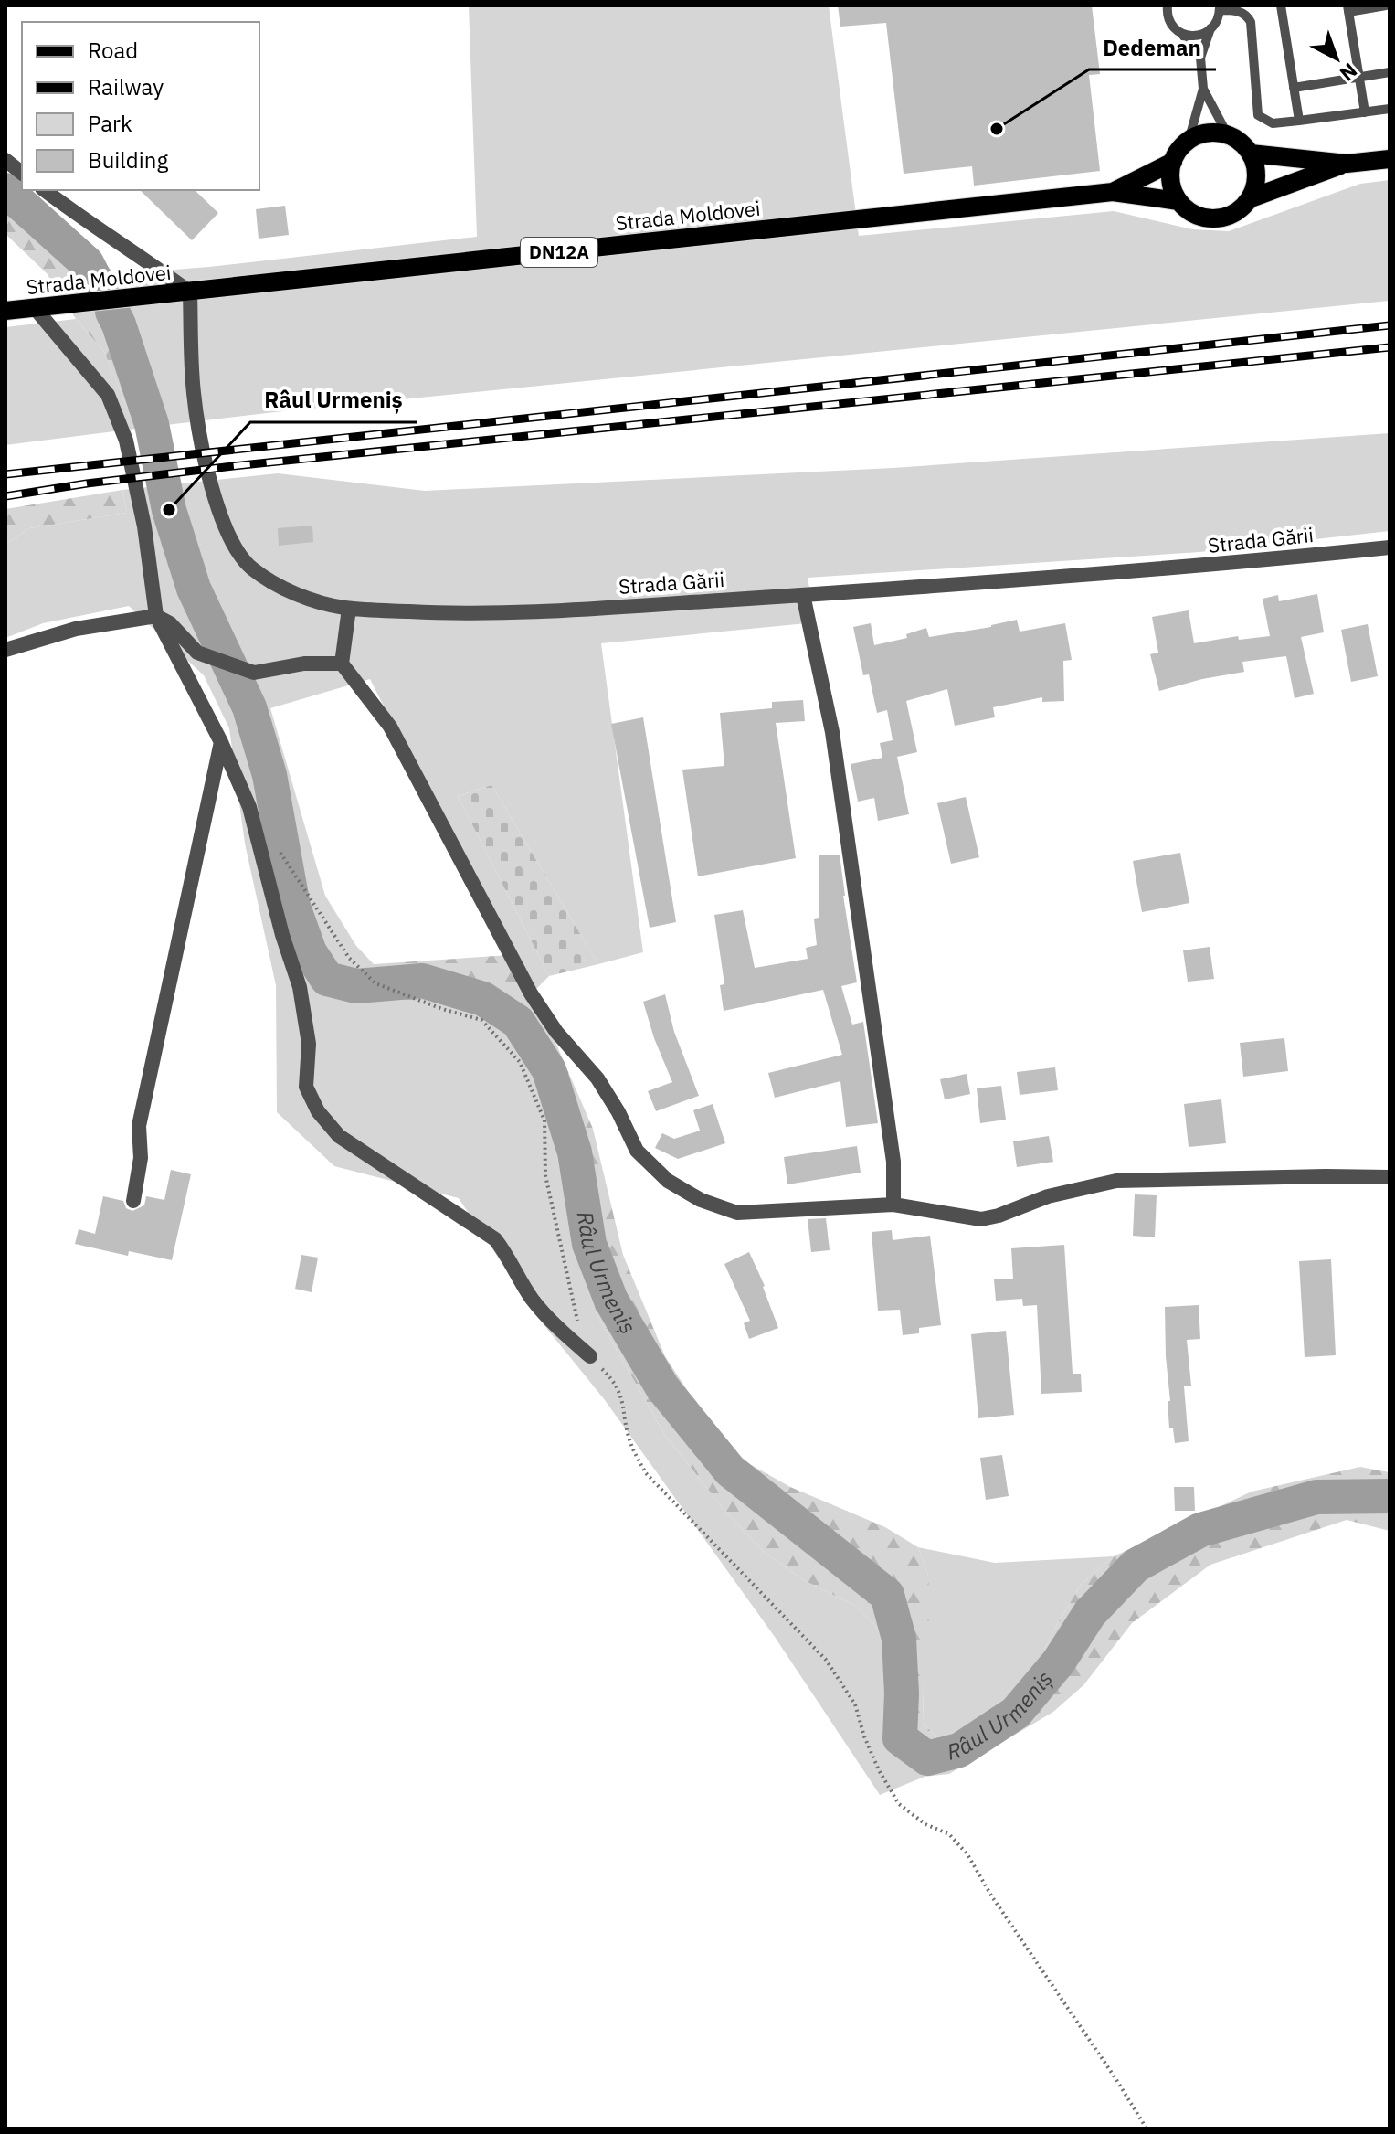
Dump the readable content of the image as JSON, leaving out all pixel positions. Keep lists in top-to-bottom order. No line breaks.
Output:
{"streets":{"main road":["Strada Moldovei","DN12A"],"street":["Strada Gării"]},"crossings":[["Strada Moldovei","Strada Gării"]],"water":["Râul Urmeniș"],"places":["Dedeman","Râul Urmeniș"],"legend":["Road","Railway","Park","Building"],"north":"bottom right"}
